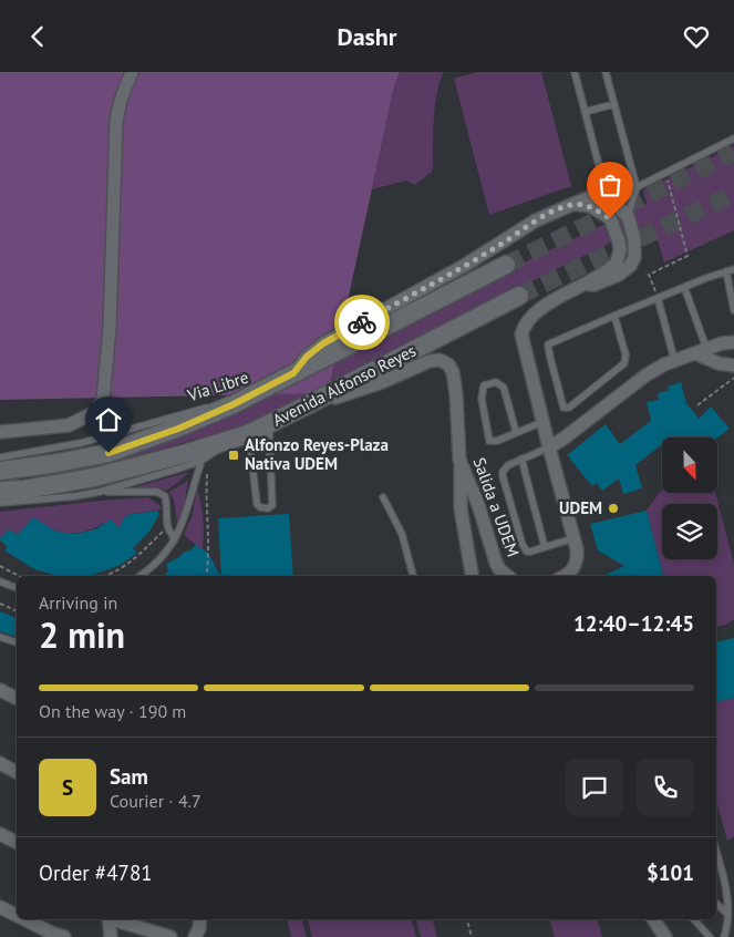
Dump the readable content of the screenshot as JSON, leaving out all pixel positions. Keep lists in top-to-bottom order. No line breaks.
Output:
{"streets":{"main road":["Avenida Alfonso Reyes"],"street":["Salida a UDEM"]},"crossings":[["Avenida Alfonso Reyes","Salida a UDEM"]],"places":{"transit":["Alfonzo Reyes-Plaza Nativa UDEM"],"other":["UDEM"]},"north":"bottom","page":{"header":"Dashr","heading":["2 min","Arriving in","12:40–12:45"],"panel":["Sam","Courier · 4.7","Order #4781","$101"],"bar":"On the way · 190 m","round":"S"}}
